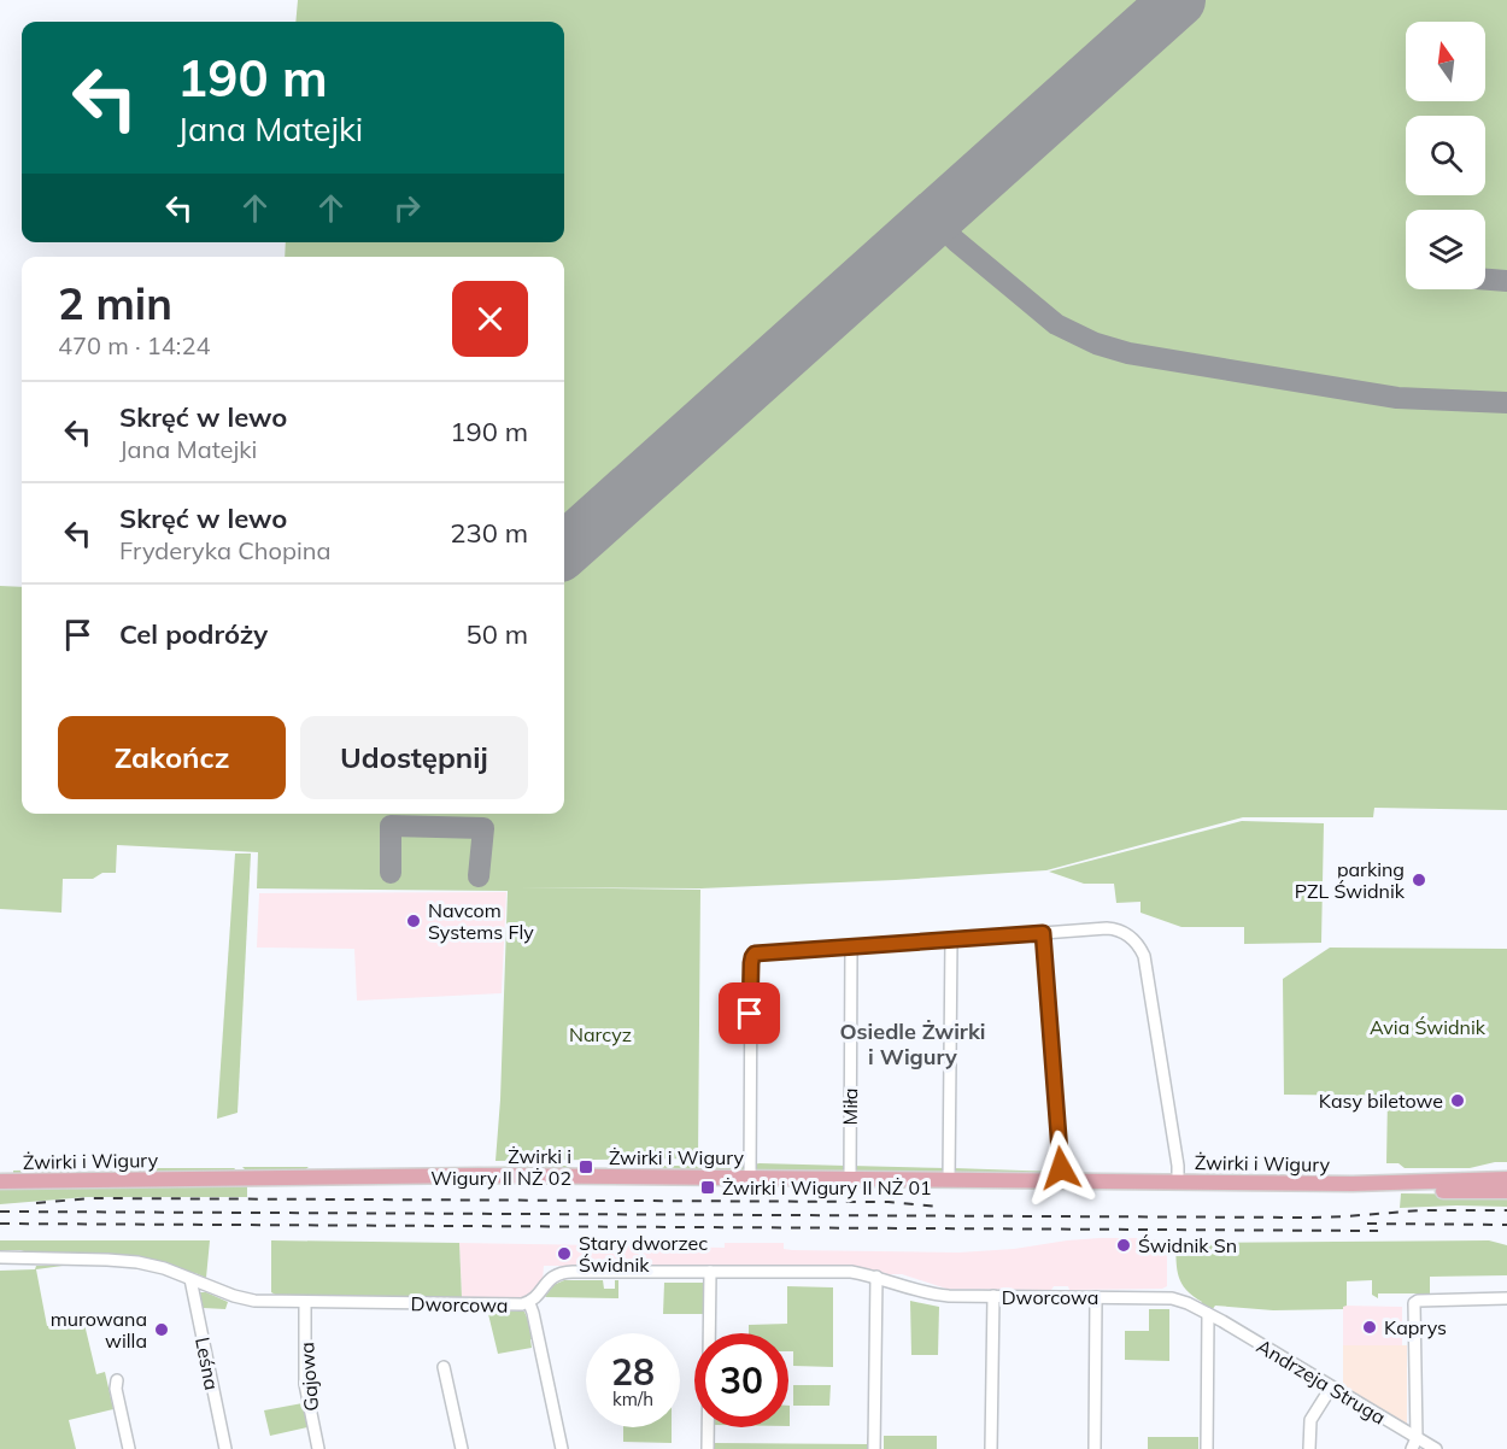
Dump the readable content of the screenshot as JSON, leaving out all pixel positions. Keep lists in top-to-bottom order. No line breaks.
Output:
{"streets":{"main road":["Żwirki i Wigury"],"street":["Miła","Dworcowa","Leśna","Gajowa","Andrzeja Struga"]},"crossings":[["Miła","Żwirki i Wigury"],["Dworcowa","Leśna"],["Dworcowa","Gajowa"],["Dworcowa","Andrzeja Struga"]],"districts":["Osiedle Żwirki i Wigury"],"parks":["Avia Świdnik","Narcyz"],"places":{"other":["parking PZL Świdnik","Navcom Systems Fly","Kasy biletowe","Świdnik Sn","Stary dworzec Świdnik","Kaprys","murowana willa"],"transit":["Żwirki i Wigury II NŻ 02","Żwirki i Wigury II NŻ 01"]},"north":"top","page":{"turn":["190 m","Jana Matejki"],"heading":["2 min","470 m · 14:24"],"list":[{"name":"Skręć w lewo","note":"Jana Matejki","value":"190 m"},{"name":"Skręć w lewo","note":"Fryderyka Chopina","value":"230 m"},{"name":"Cel podróży","value":"50 m"}],"buttons":["Zakończ","Udostępnij"],"speed":"28 km/h","limit":"30"}}
